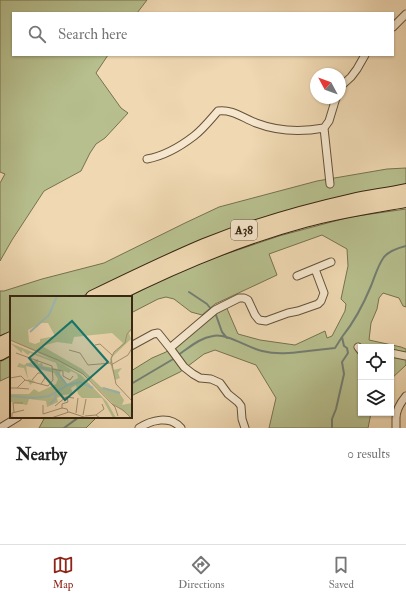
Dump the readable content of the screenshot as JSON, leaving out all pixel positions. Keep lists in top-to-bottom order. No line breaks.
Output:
{"streets":{"highway":["A38"]},"north":"top left","page":{"search":"Search here","heading":["Nearby","0 results"],"nav":["Map","Directions","Saved"]}}
